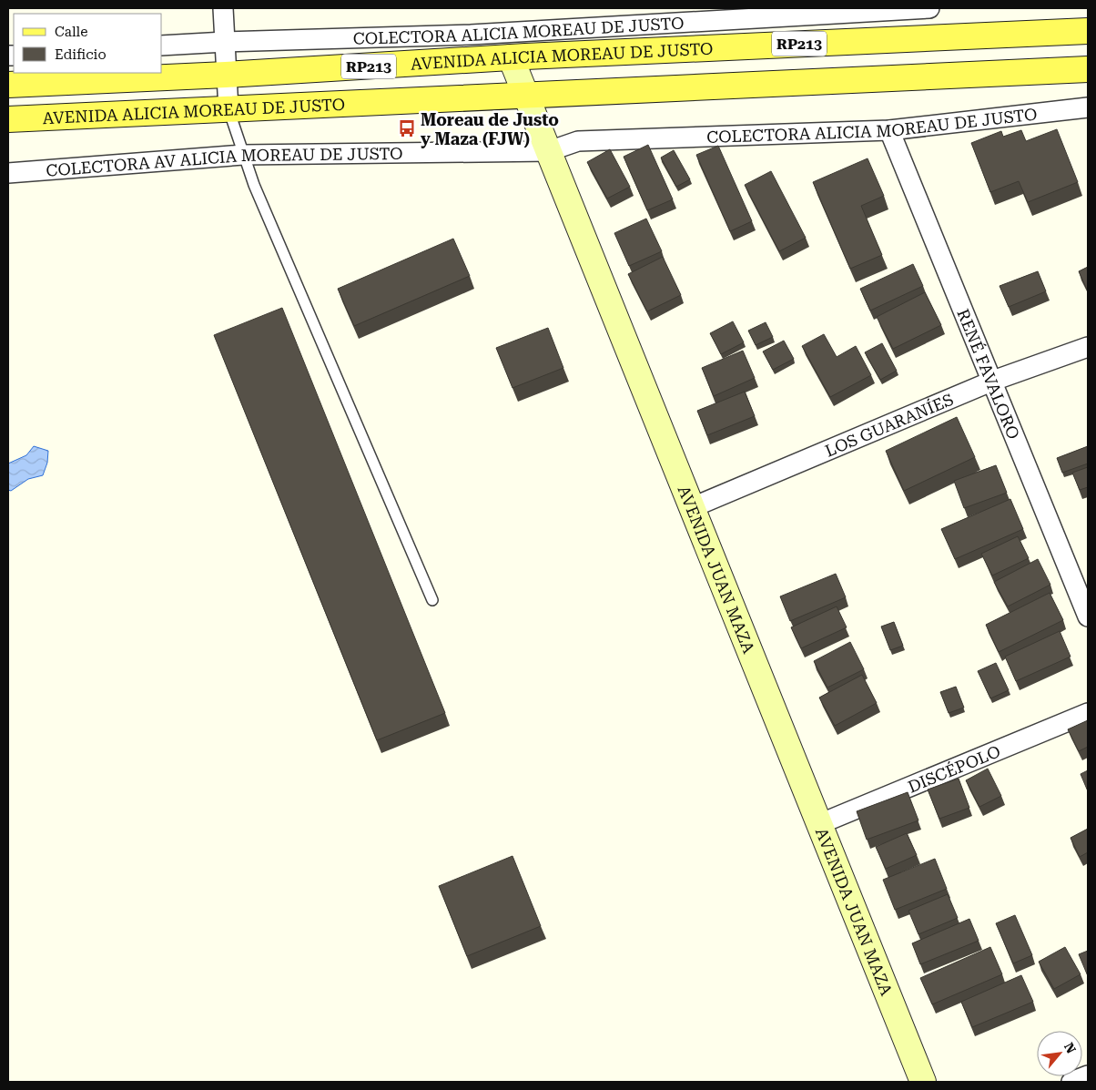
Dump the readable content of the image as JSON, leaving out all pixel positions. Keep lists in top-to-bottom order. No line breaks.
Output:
{"streets":{"main road":["RP213","AVENIDA ALICIA MOREAU DE JUSTO","AVENIDA JUAN MAZA"],"street":["COLECTORA ALICIA MOREAU DE JUSTO","COLECTORA AV ALICIA MOREAU DE JUSTO","RENÉ FAVALORO","LOS GUARANÍES","DISCÉPOLO"]},"crossings":[["COLECTORA ALICIA MOREAU DE JUSTO","COLECTORA AV ALICIA MOREAU DE JUSTO"],["COLECTORA ALICIA MOREAU DE JUSTO","RENÉ FAVALORO"],["COLECTORA ALICIA MOREAU DE JUSTO","AVENIDA JUAN MAZA"],["AVENIDA ALICIA MOREAU DE JUSTO","AVENIDA JUAN MAZA"],["COLECTORA AV ALICIA MOREAU DE JUSTO","AVENIDA JUAN MAZA"],["RENÉ FAVALORO","LOS GUARANÍES"],["LOS GUARANÍES","AVENIDA JUAN MAZA"],["AVENIDA JUAN MAZA","DISCÉPOLO"]],"places":{"bus stop":["Moreau de Justo y Maza (FJW)"]},"legend":["Calle","Edificio"],"north":"top right"}
